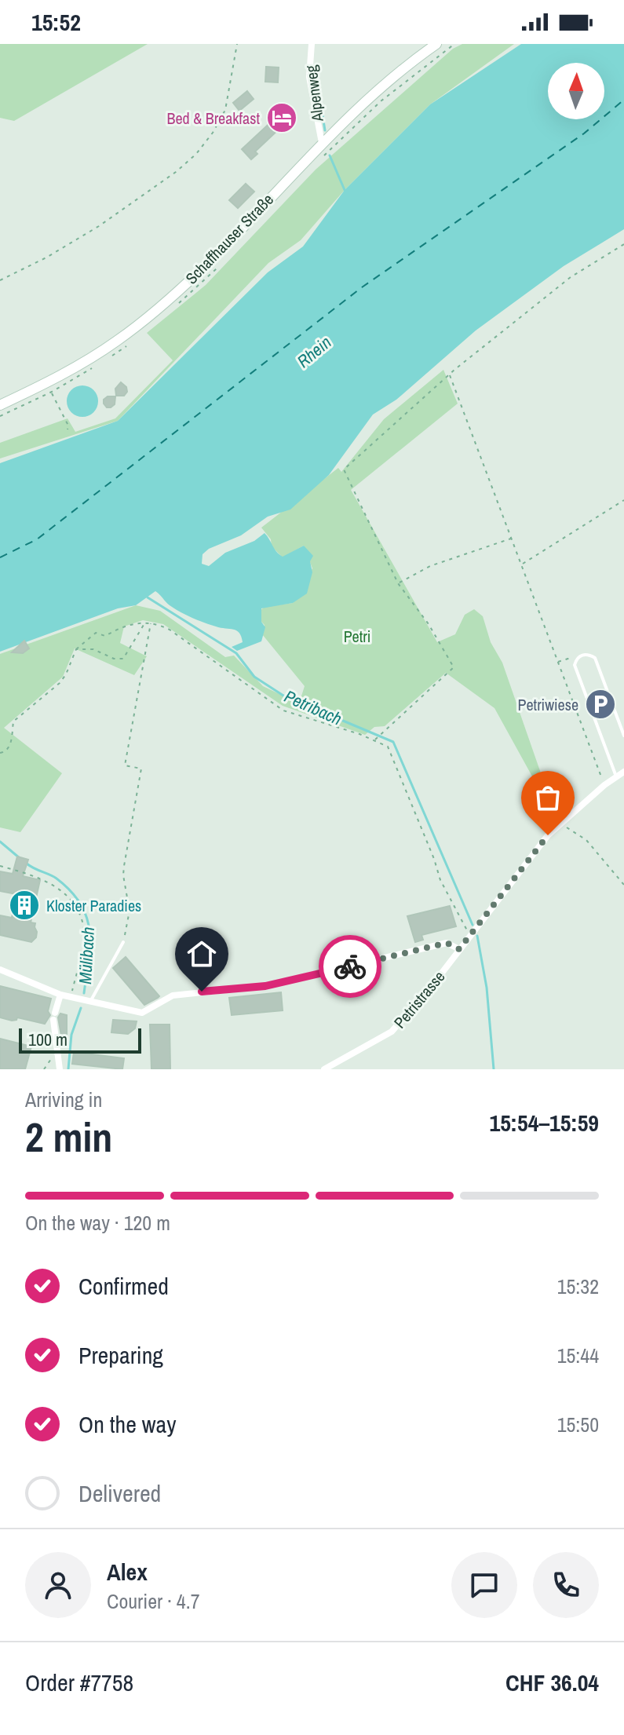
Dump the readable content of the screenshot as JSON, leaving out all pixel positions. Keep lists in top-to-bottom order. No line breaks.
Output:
{"streets":{"main road":["Schaffhauser Straße"],"street":["Alpenweg","Petristrasse"]},"crossings":[["Alpenweg","Schaffhauser Straße"]],"water":["Rhein","Petribach","Mülibach"],"parks":["Petri"],"places":{"hotel":["Bed & Breakfast"],"parking":["Petriwiese"],"building":["Kloster Paradies"]},"scale_bar":"100 m","north":"top","page":{"status":"15:52","scale":"100 m","heading":["2 min","Arriving in","15:54–15:59"],"panel":["Alex","Courier · 4.7","Order #7758","CHF 36.04"],"bar":"On the way · 120 m","list":[["Confirmed","15:32"],["Preparing","15:44"],["On the way","15:50"],"Delivered"]}}
